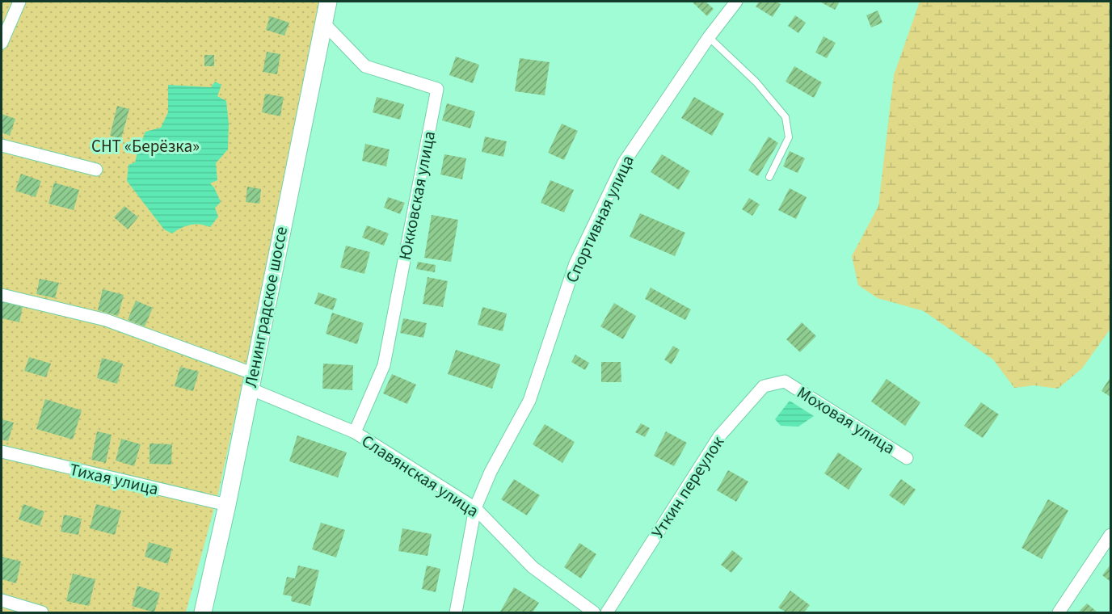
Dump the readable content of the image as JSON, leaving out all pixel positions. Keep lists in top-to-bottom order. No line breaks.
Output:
{"streets":{"main road":["Ленинградское шоссе"],"street":["Юкковская улица","Спортивная улица","Моховая улица","Славянская улица","Тихая улица","Уткин переулок"]},"crossings":[["Юкковская улица","Ленинградское шоссе"],["Юкковская улица","Славянская улица"],["Спортивная улица","Славянская улица"],["Ленинградское шоссе","Славянская улица"],["Ленинградское шоссе","Тихая улица"],["Моховая улица","Уткин переулок"]],"parks":["СНТ «Берёзка»"]}
